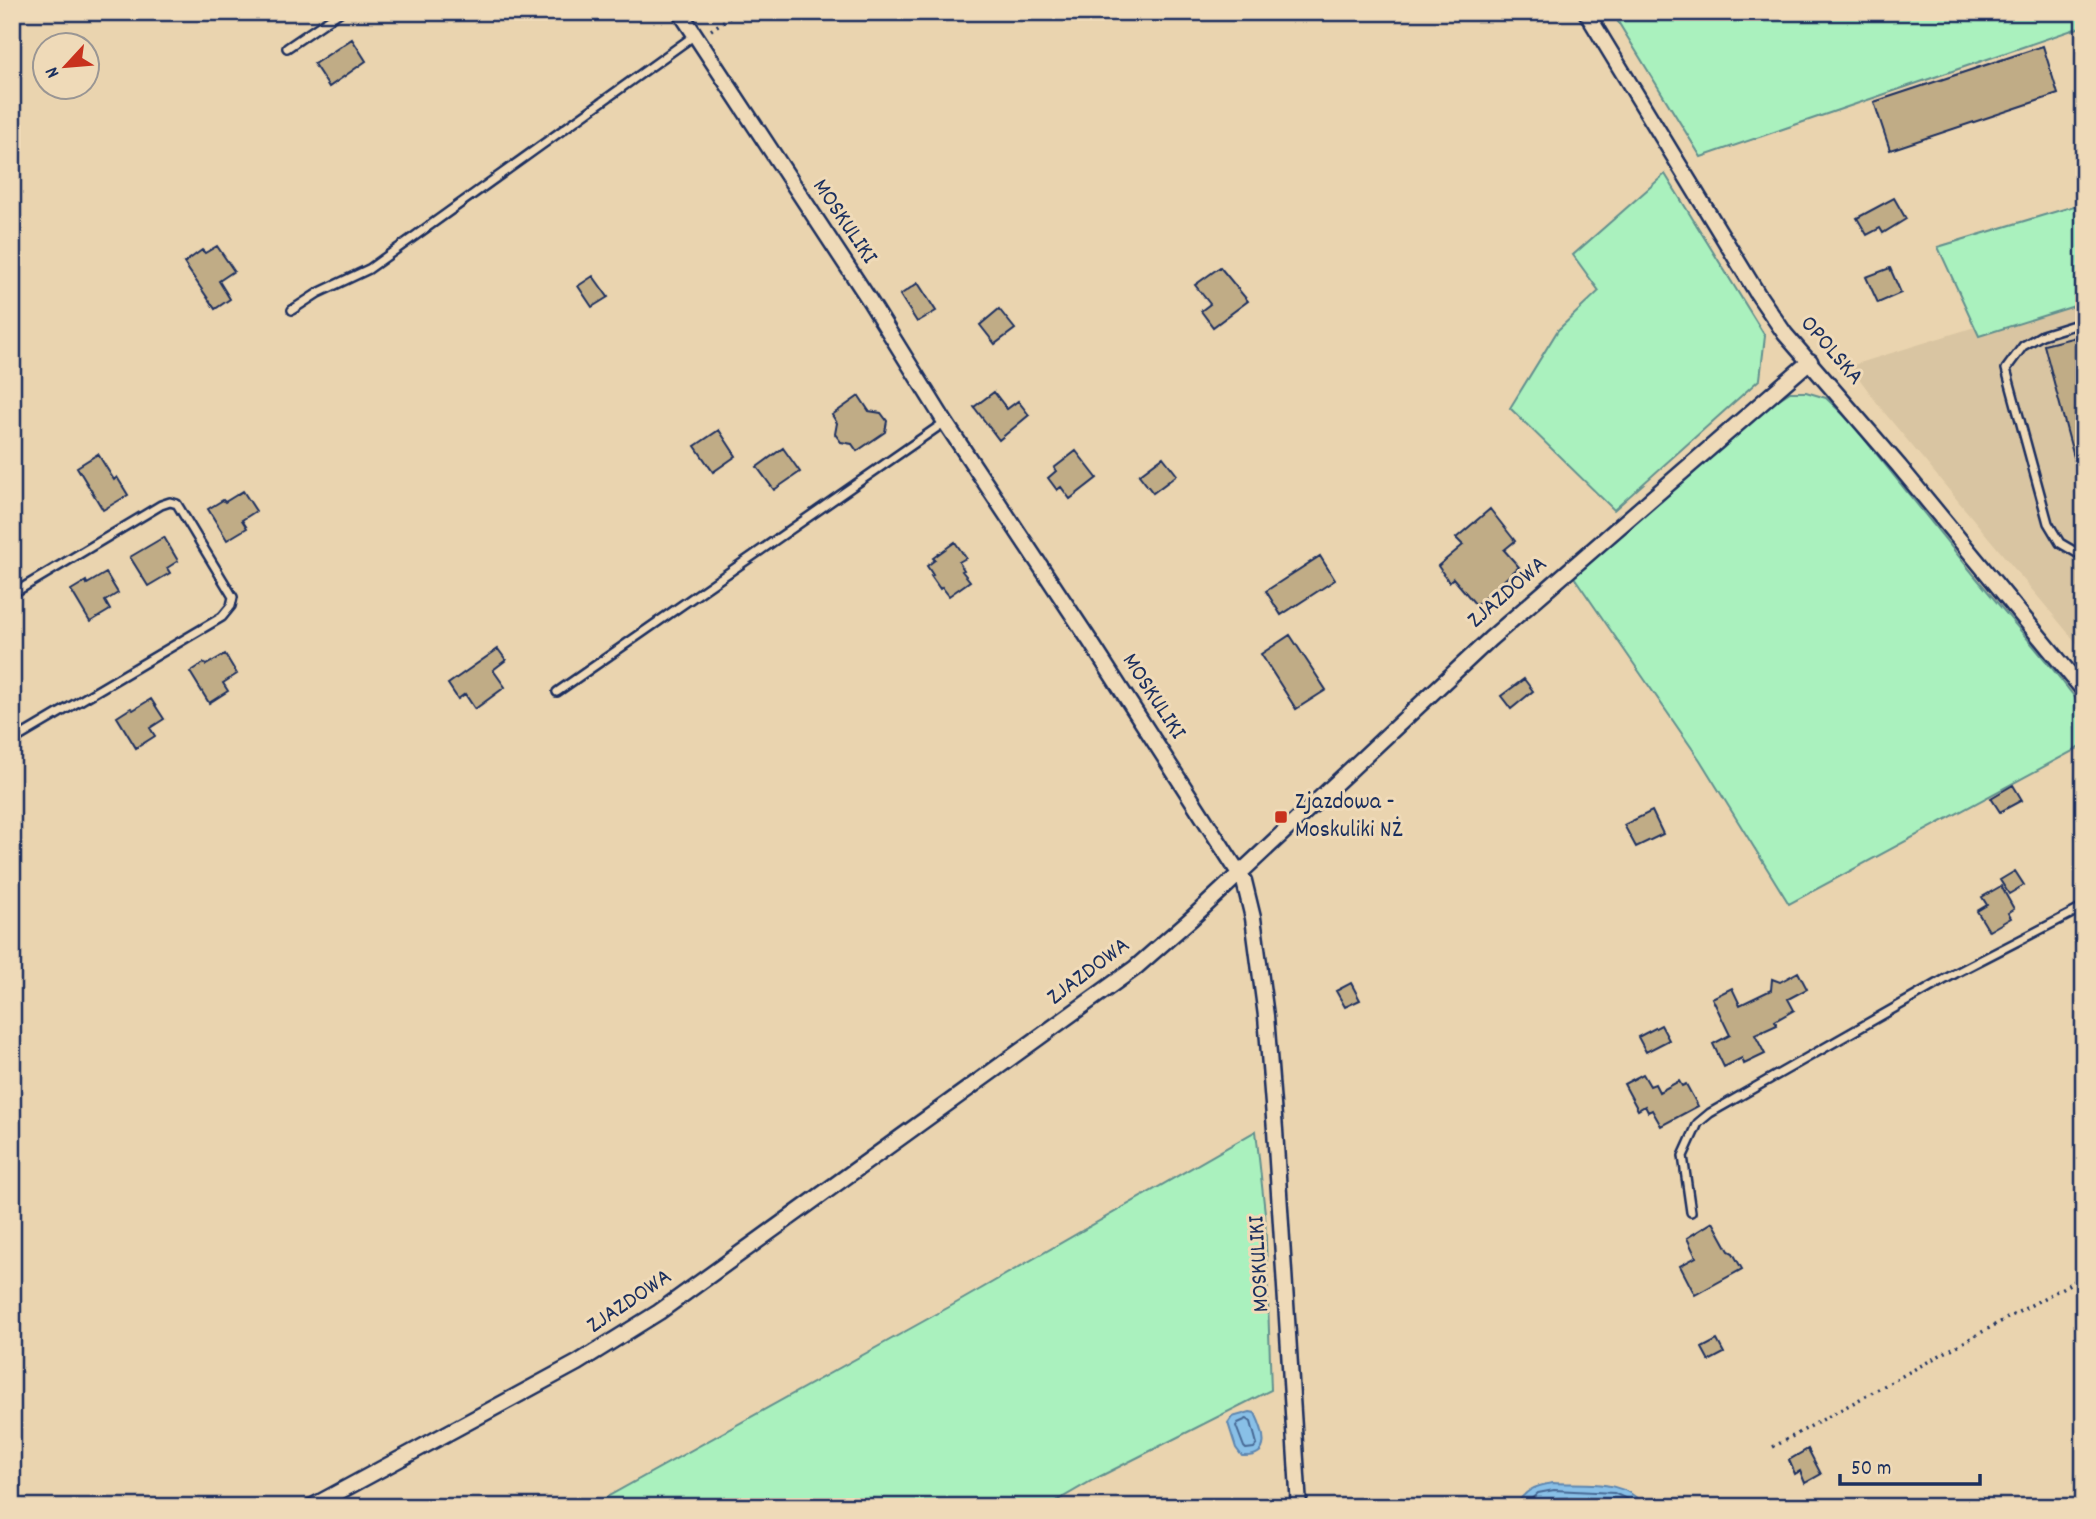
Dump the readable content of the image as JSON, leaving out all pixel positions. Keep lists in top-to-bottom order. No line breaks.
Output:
{"streets":{"street":["MOSKULIKI","OPOLSKA","ZJAZDOWA"]},"crossings":[["MOSKULIKI","ZJAZDOWA"],["OPOLSKA","ZJAZDOWA"]],"places":{"transit":["Zjazdowa - Moskuliki NŻ"]},"scale_bar":"50 m","north":"bottom left"}
